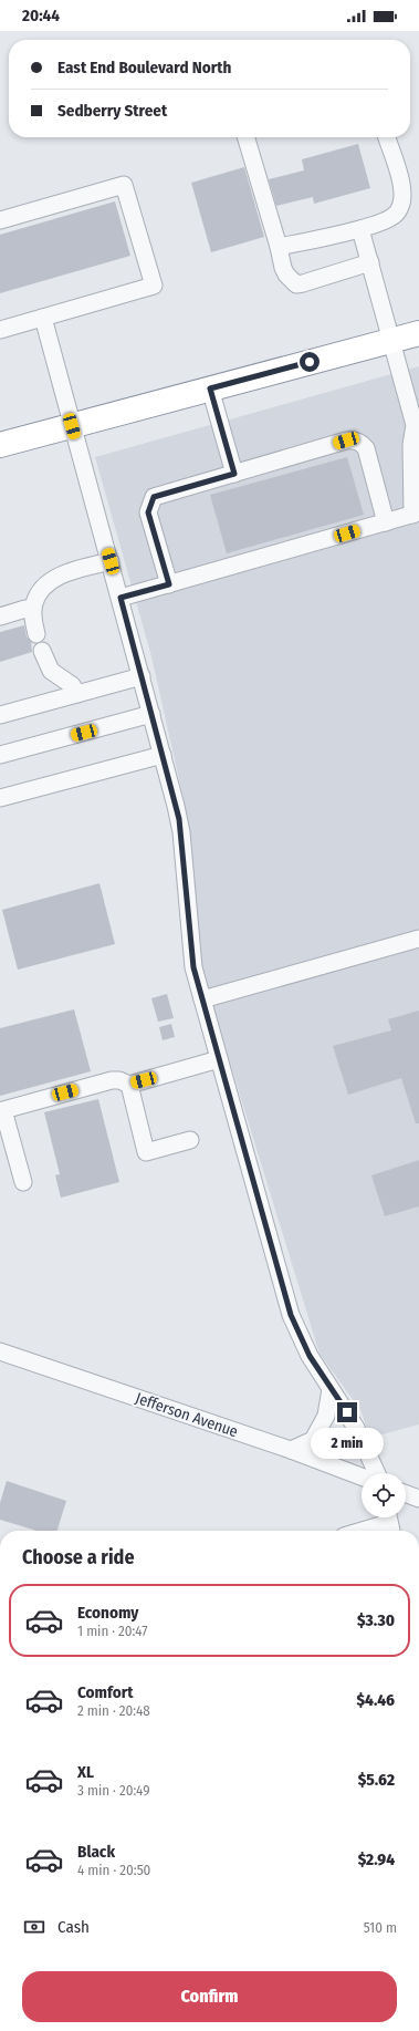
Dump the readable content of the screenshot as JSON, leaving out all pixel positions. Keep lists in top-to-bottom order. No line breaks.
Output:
{"streets":{"street":["Jefferson Avenue"]},"page":{"status":"20:44","banner":["East End Boulevard North","Sedberry Street"],"bubble":"2 min","heading":"Choose a ride","list":[{"name":"Economy","note":"1 min · 20:47","value":"$3.30"},{"name":"Comfort","note":"2 min · 20:48","value":"$4.46"},{"name":"XL","note":"3 min · 20:49","value":"$5.62"},{"name":"Black","note":"4 min · 20:50","value":"$2.94"}],"pay":["Cash","510 m"],"buttons":"Confirm"}}
